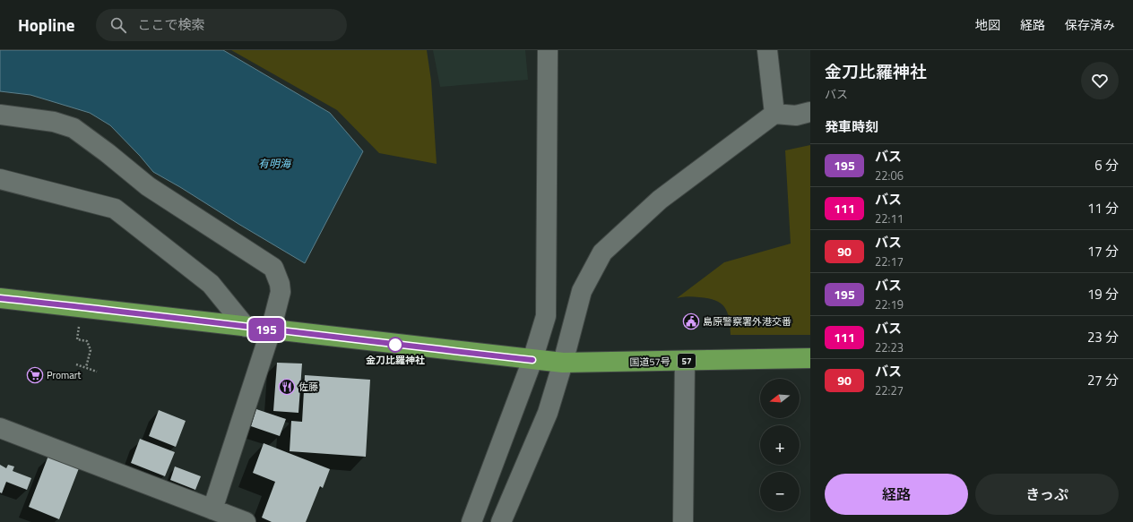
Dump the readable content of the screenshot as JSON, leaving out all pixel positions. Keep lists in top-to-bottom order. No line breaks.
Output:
{"streets":{"highway":["57","国道57号"]},"water":["有明海"],"places":{"public building":["島原警察署外港交番"],"other":["金刀比羅神社"],"supermarket":["Promart"],"restaurant":["佐藤"]},"lines":["bus line 195"],"north":"left","page":{"header":"Hopline","search":"ここで検索","nav":["地図","経路","保存済み"],"on_map":"195","heading":[["金刀比羅神社","バス"],"発車時刻"],"list":[{"mark":"195","name":"バス","note":"22:06","value":"6 分"},{"mark":"111","name":"バス","note":"22:11","value":"11 分"},{"mark":"90","name":"バス","note":"22:17","value":"17 分"},{"mark":"195","name":"バス","note":"22:19","value":"19 分"},{"mark":"111","name":"バス","note":"22:23","value":"23 分"},{"mark":"90","name":"バス","note":"22:27","value":"27 分"}],"map_buttons":["+","−"],"buttons":["経路","きっぷ"]}}
